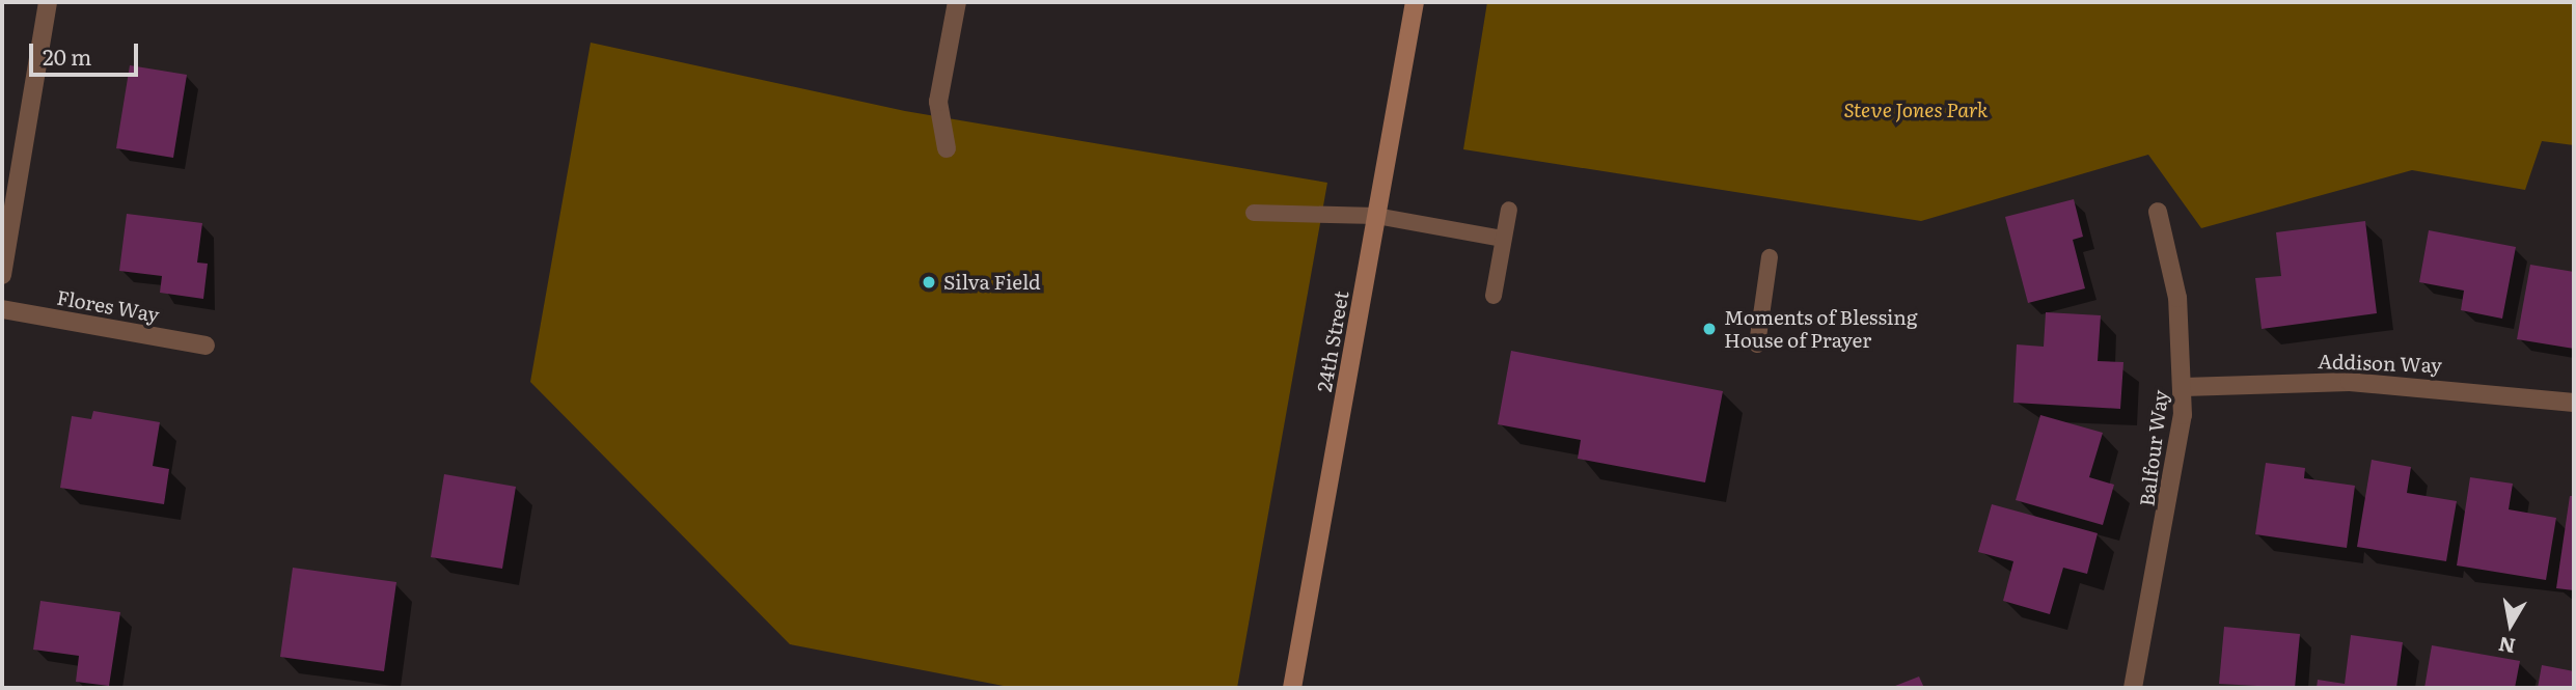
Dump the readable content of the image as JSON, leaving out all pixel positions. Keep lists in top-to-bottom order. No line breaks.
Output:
{"streets":{"street":["Flores Way","24th Street","Addison Way","Balfour Way"]},"crossings":[["Addison Way","Balfour Way"]],"parks":["Steve Jones Park"],"places":["Silva Field","Moments of Blessing House of Prayer"],"scale_bar":"20 m","north":"bottom"}
